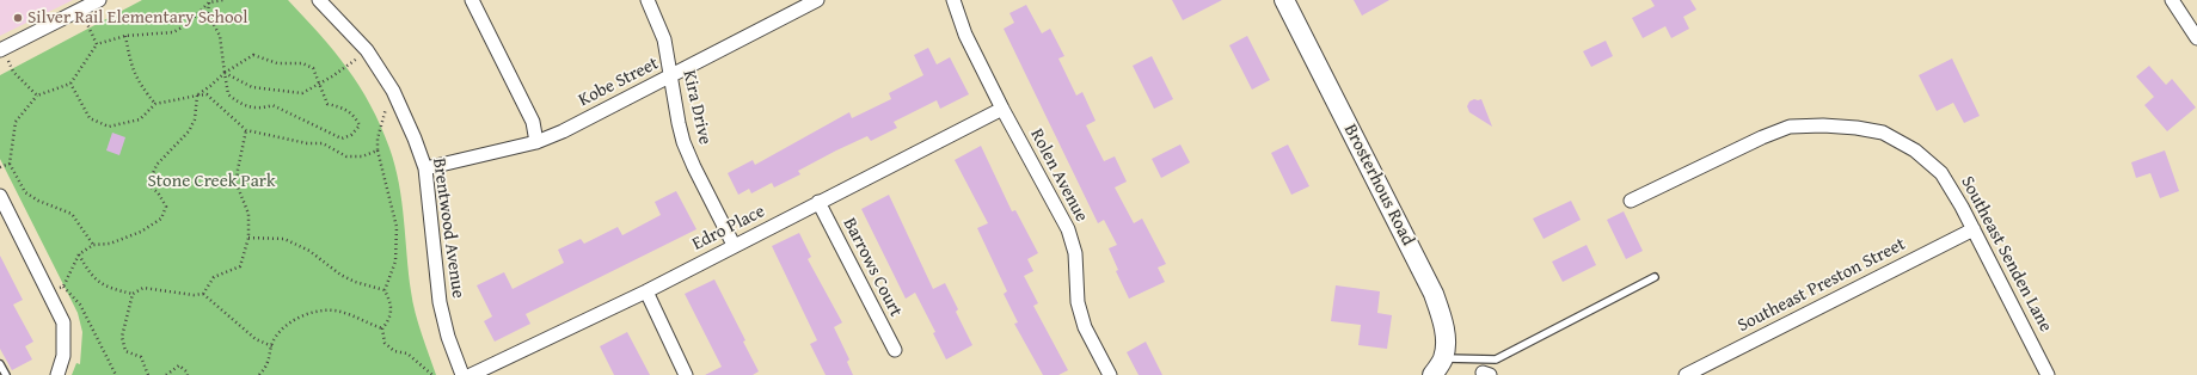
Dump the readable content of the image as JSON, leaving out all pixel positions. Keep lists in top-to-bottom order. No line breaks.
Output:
{"streets":{"street":["Kobe Street","Kira Drive","Rolen Avenue","Brosterhous Road","Brentwood Avenue","Edro Place","Southeast Senden Lane","Barrows Court","Southeast Preston Street"]},"crossings":[["Kobe Street","Kira Drive"],["Kobe Street","Brentwood Avenue"],["Kira Drive","Edro Place"],["Rolen Avenue","Edro Place"],["Edro Place","Barrows Court"],["Southeast Senden Lane","Southeast Preston Street"]],"parks":["Stone Creek Park"],"places":["Silver Rail Elementary School"]}
